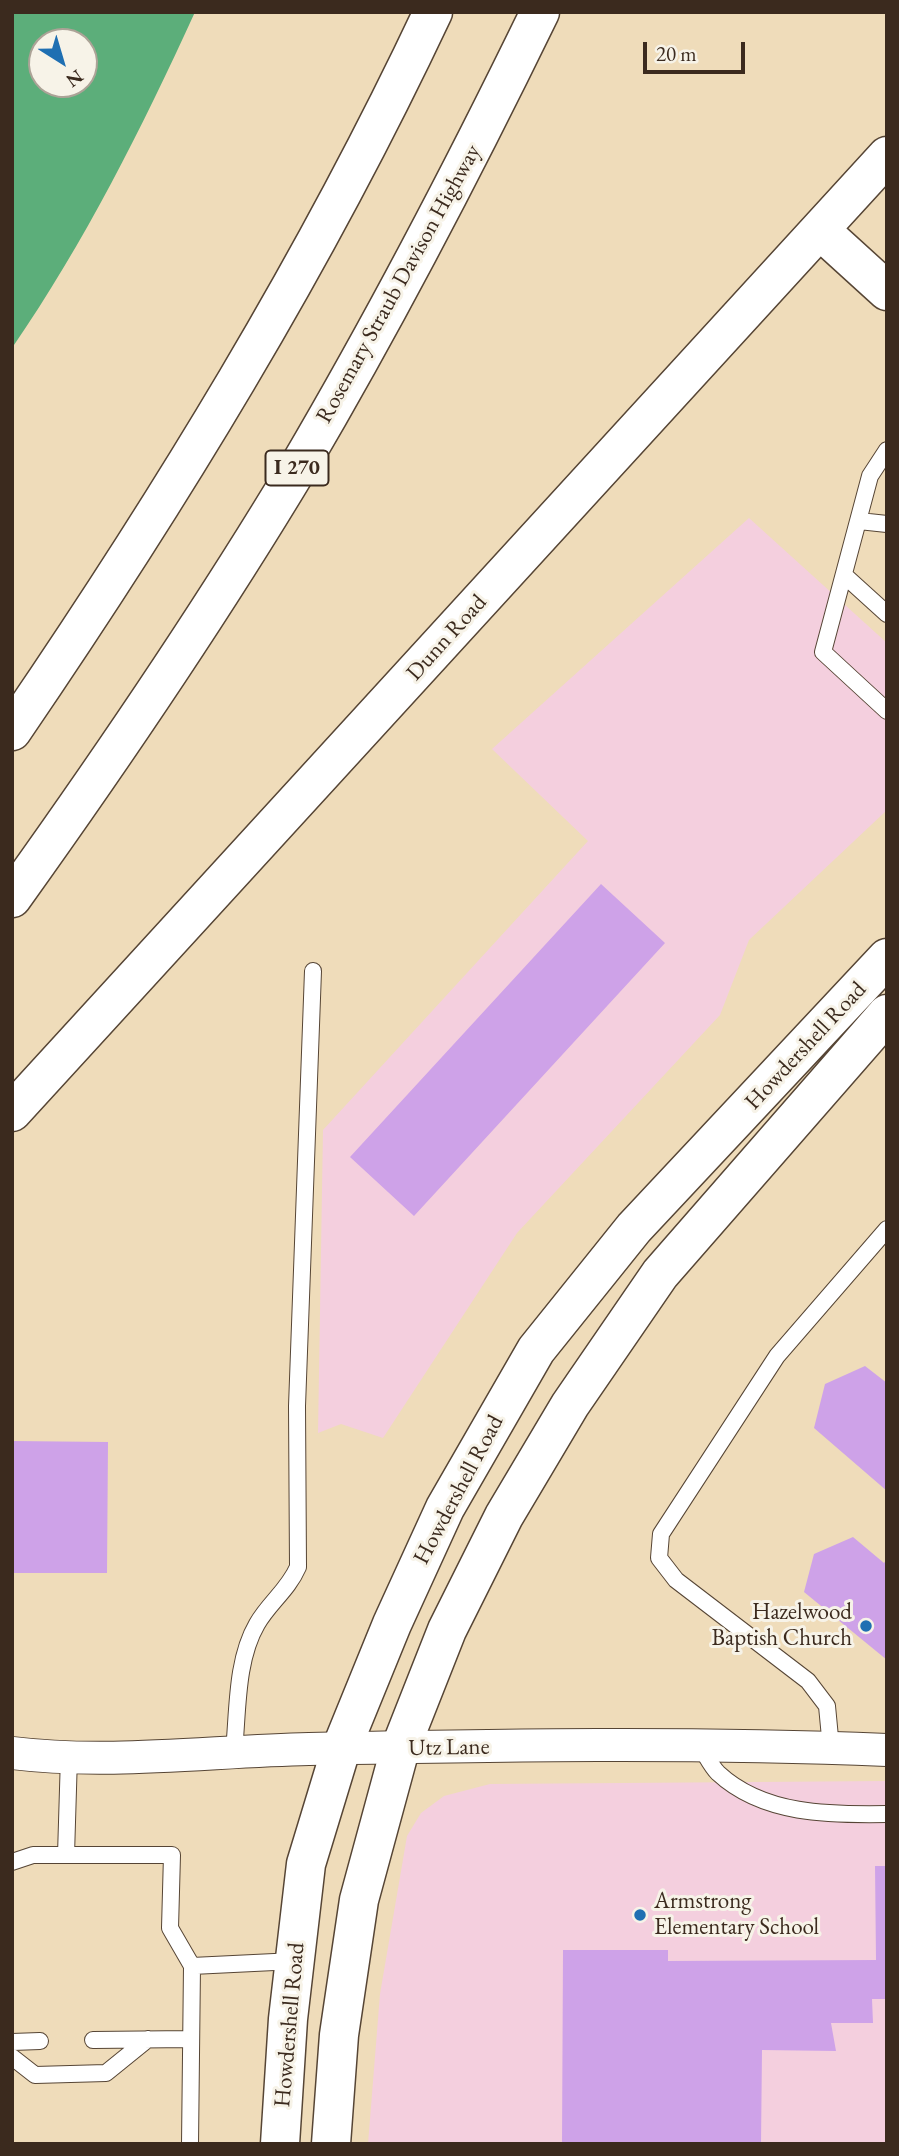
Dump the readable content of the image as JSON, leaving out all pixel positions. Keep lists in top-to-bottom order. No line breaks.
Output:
{"streets":{"main road":["Rosemary Straub Davison Highway","I 270","Dunn Road","Howdershell Road"],"street":["Utz Lane"]},"crossings":[["Howdershell Road","Utz Lane"]],"places":["Hazelwood Baptish Church","Armstrong Elementary School"],"scale_bar":"20 m","north":"bottom right"}
